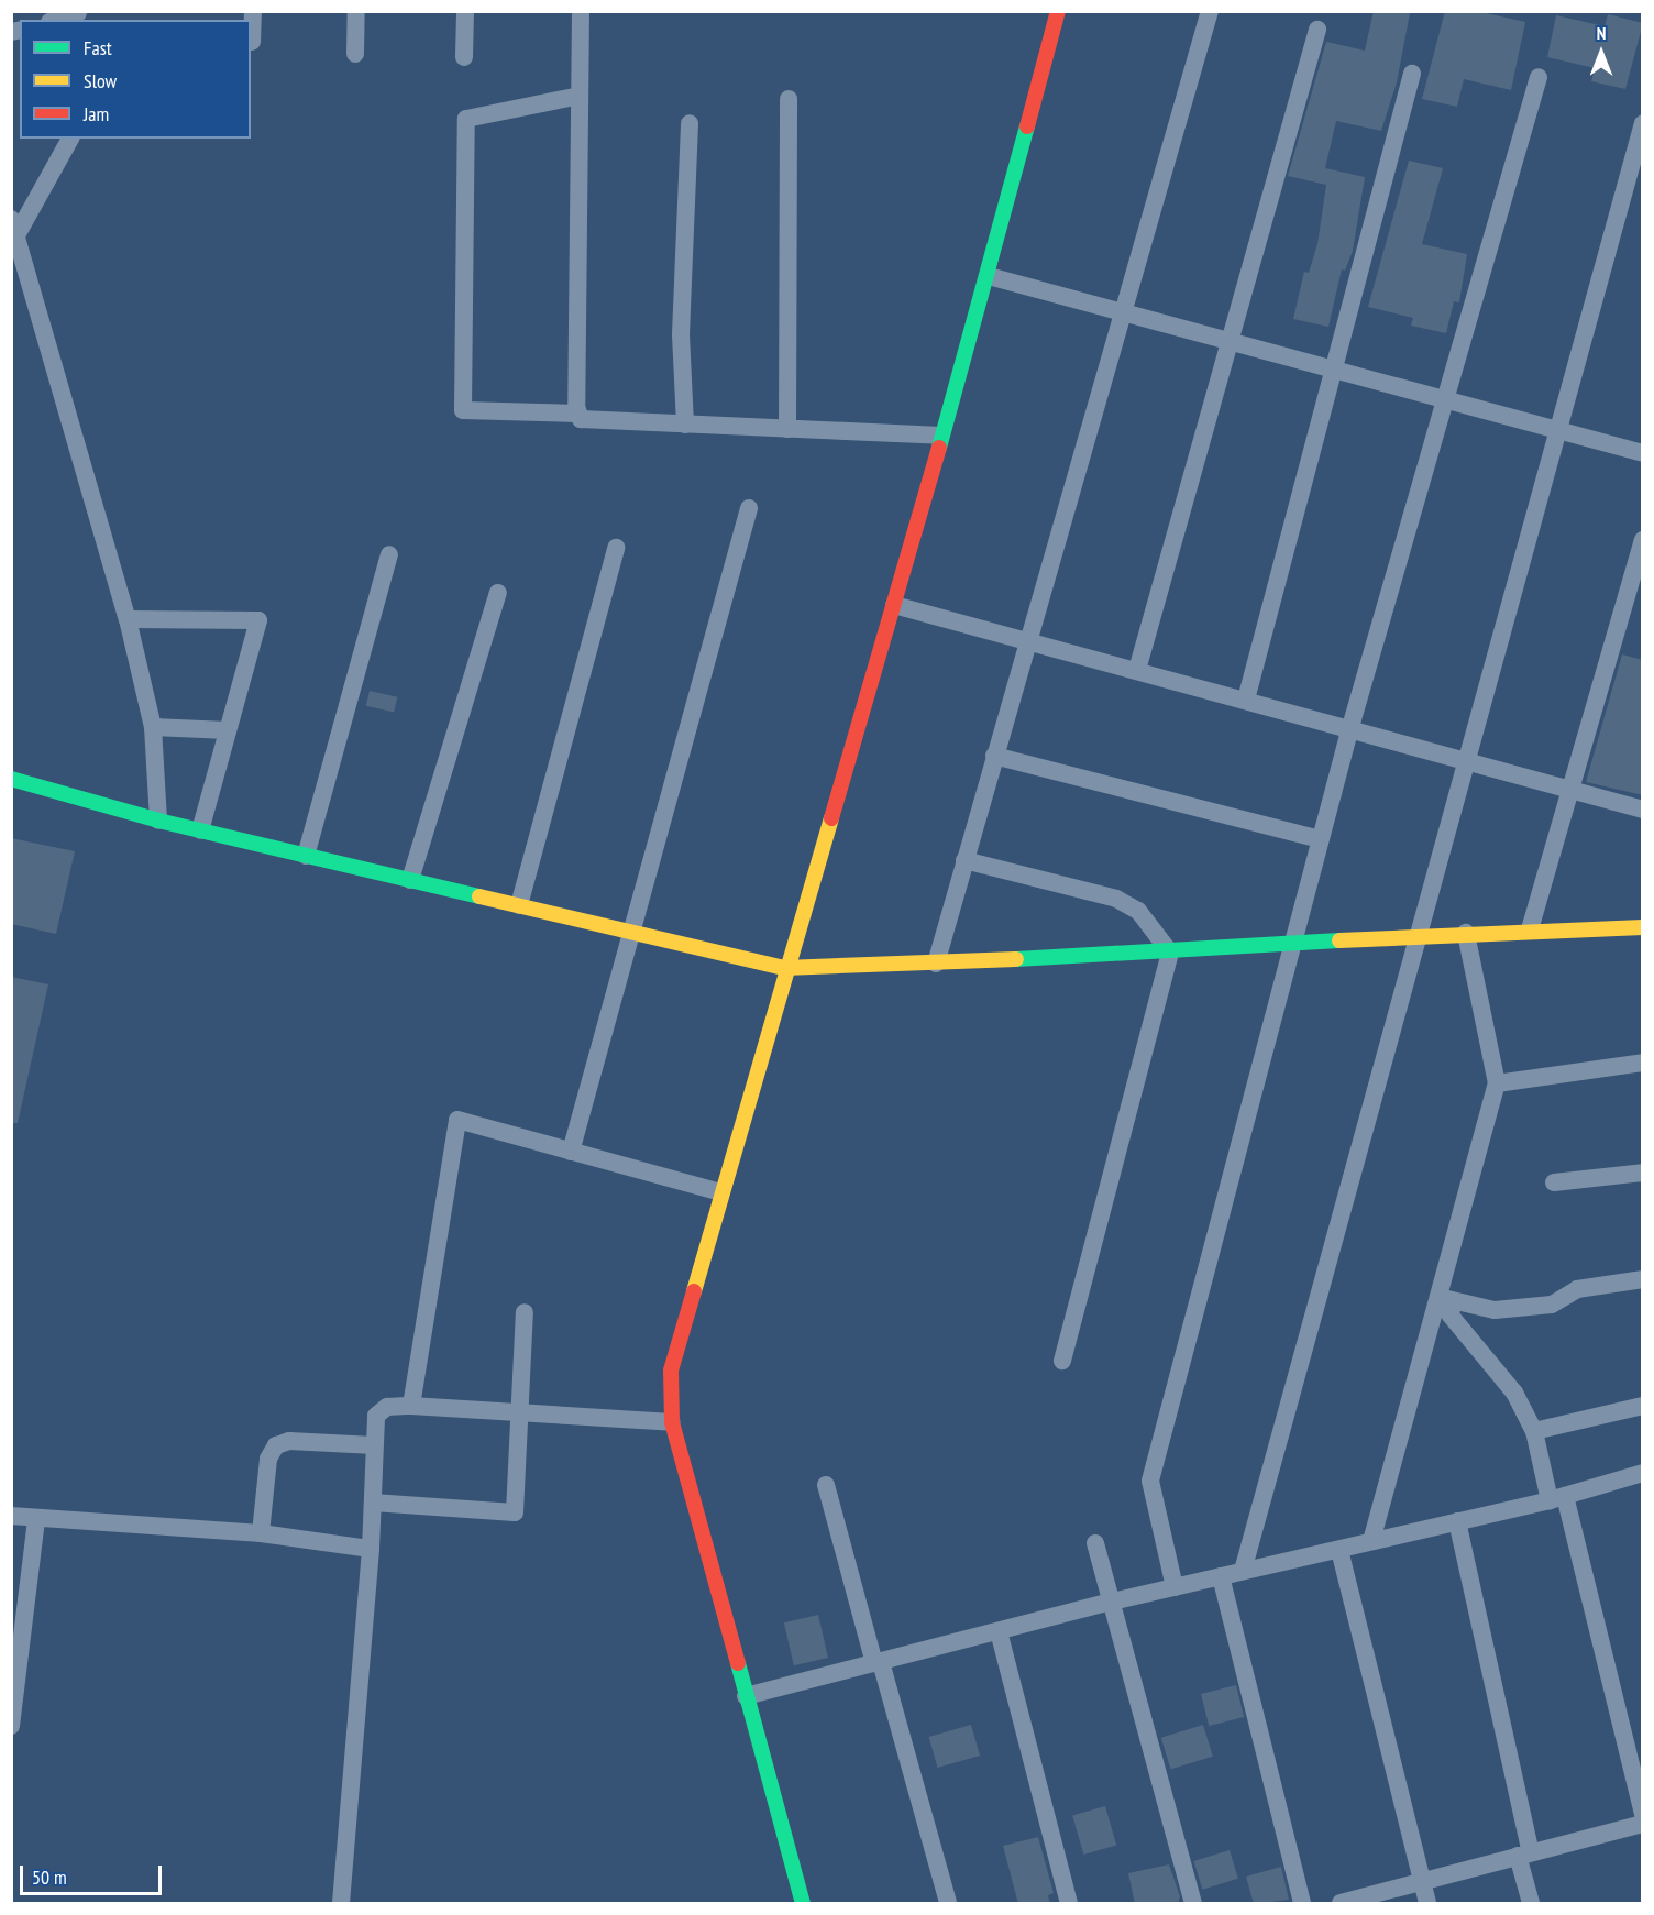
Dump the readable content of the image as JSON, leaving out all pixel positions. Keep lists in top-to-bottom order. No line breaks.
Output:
{"legend":["Fast","Slow","Jam"],"scale_bar":"50 m","north":"top"}
